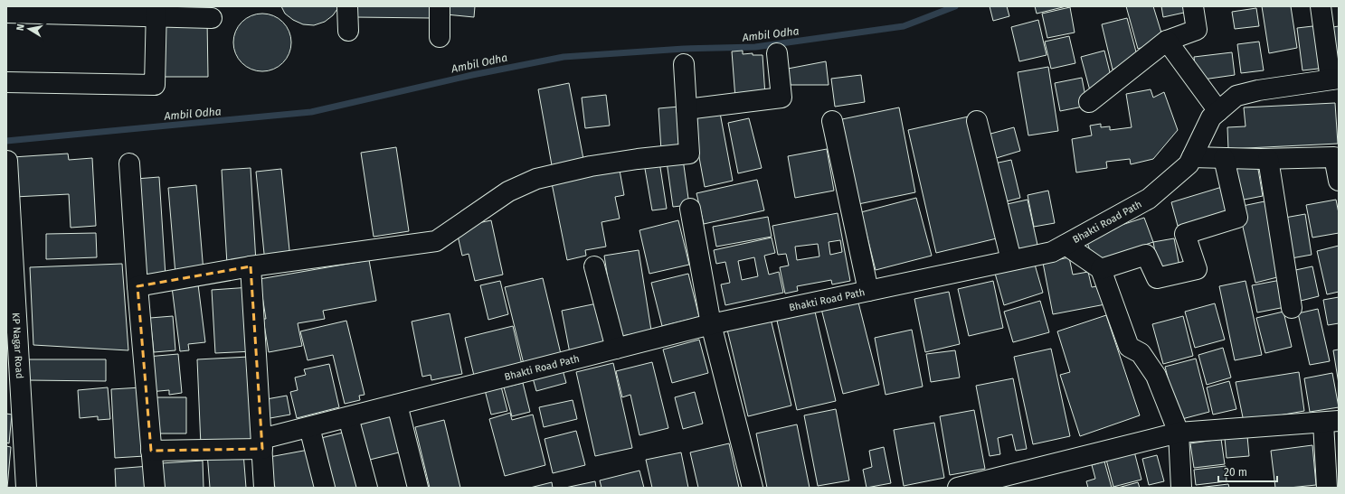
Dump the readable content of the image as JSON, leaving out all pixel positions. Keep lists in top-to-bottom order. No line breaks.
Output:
{"streets":{"street":["Bhakti Road Path","KP Nagar Road"]},"water":["Ambil Odha"],"scale_bar":"20 m","north":"left"}
